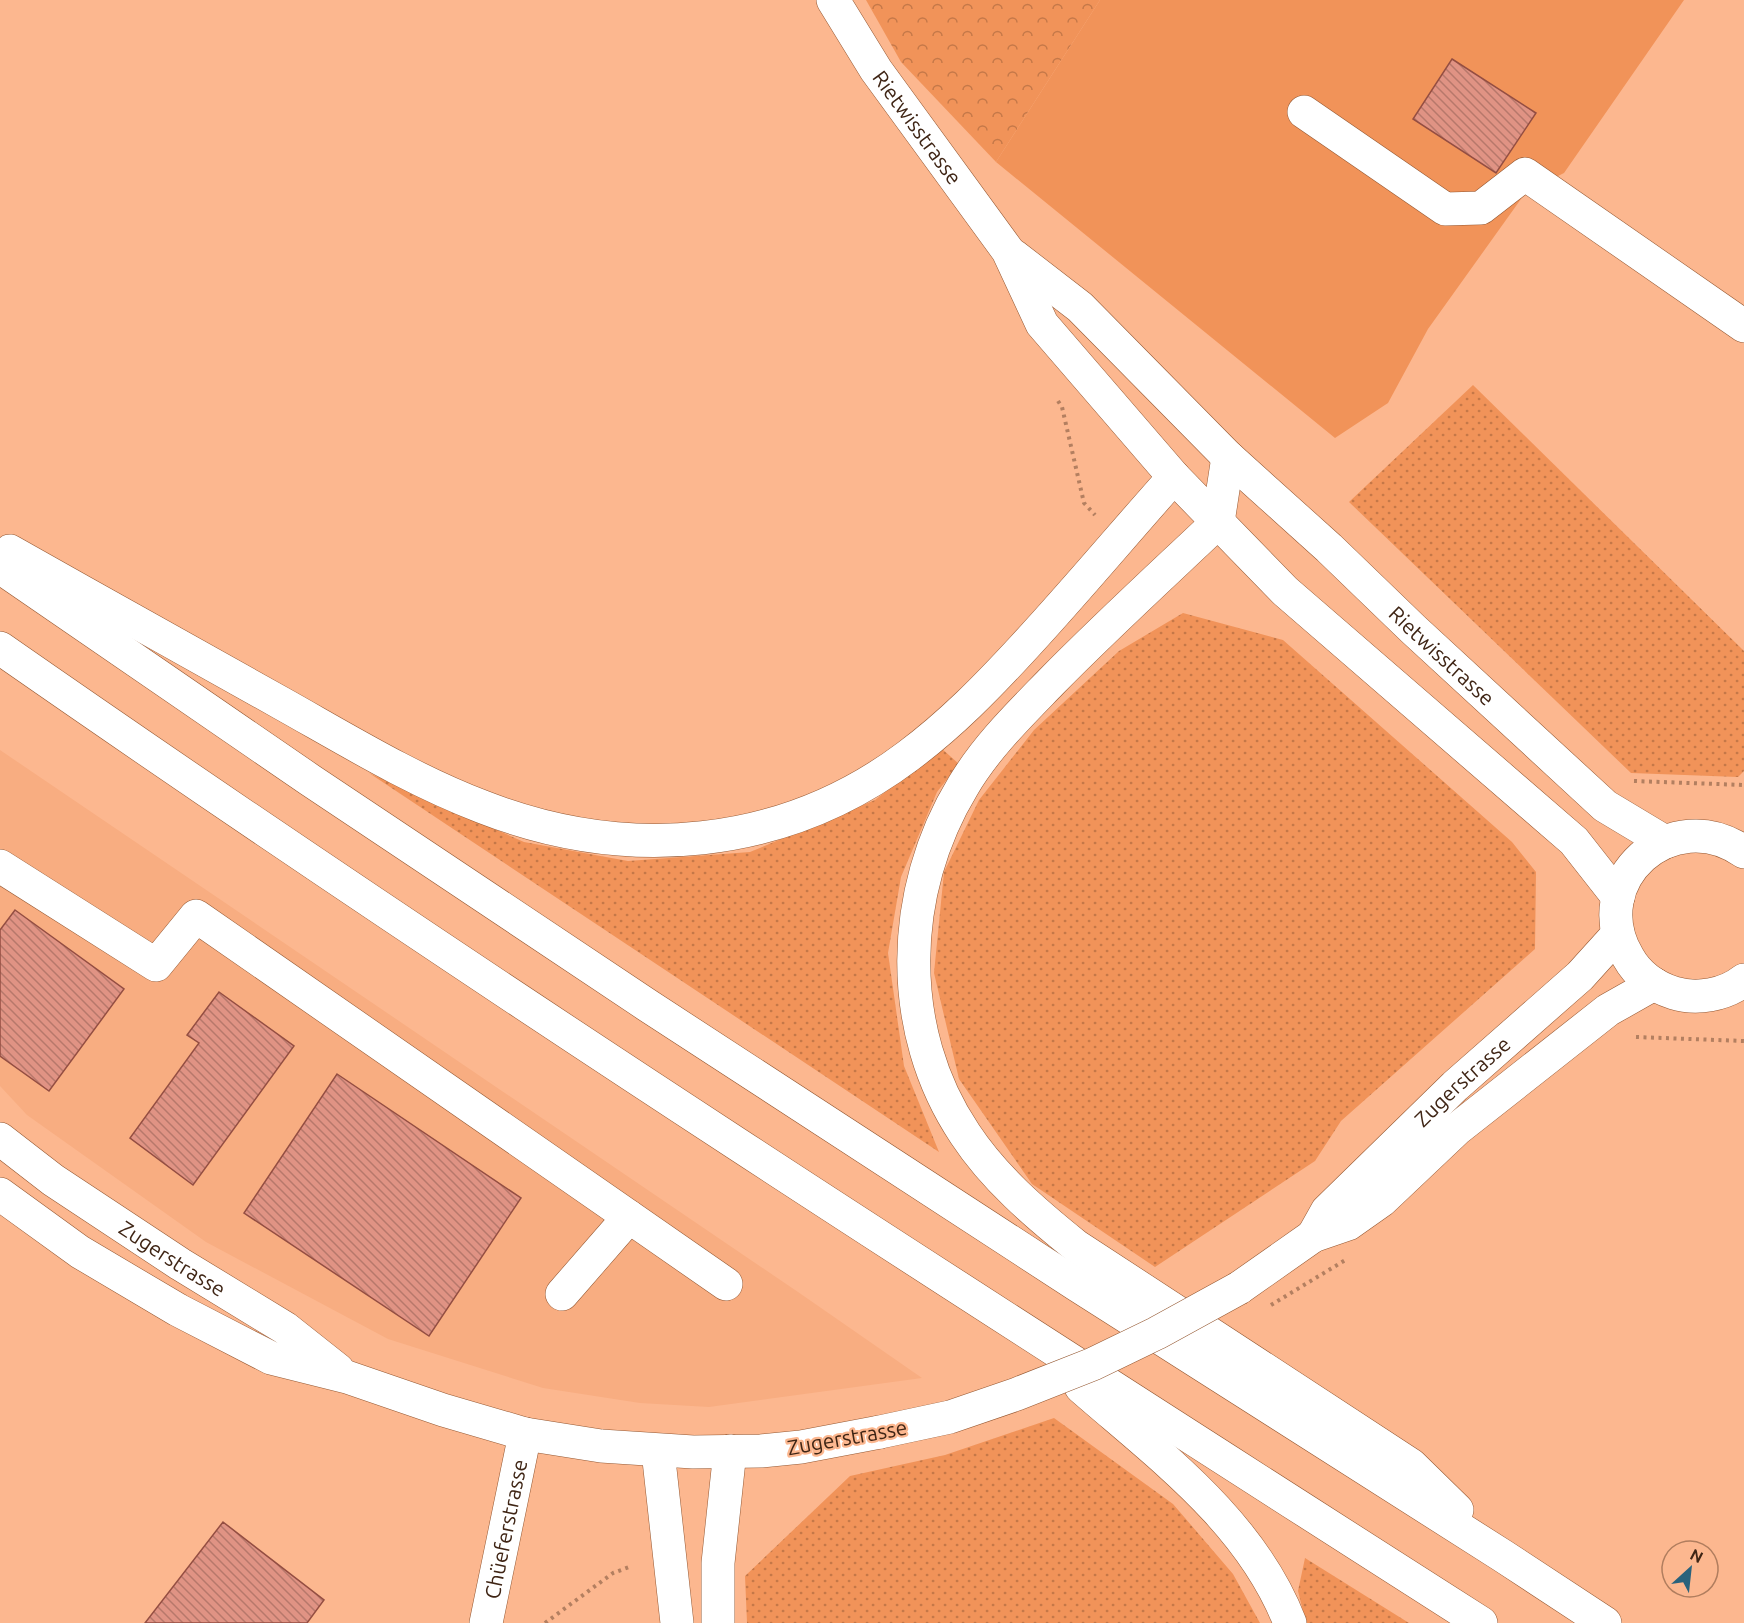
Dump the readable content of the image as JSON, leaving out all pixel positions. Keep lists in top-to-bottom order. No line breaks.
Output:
{"streets":{"main road":["Rietwisstrasse","Zugerstrasse","Chüeferstrasse"]},"crossings":[["Zugerstrasse","Chüeferstrasse"]],"north":"top right"}
